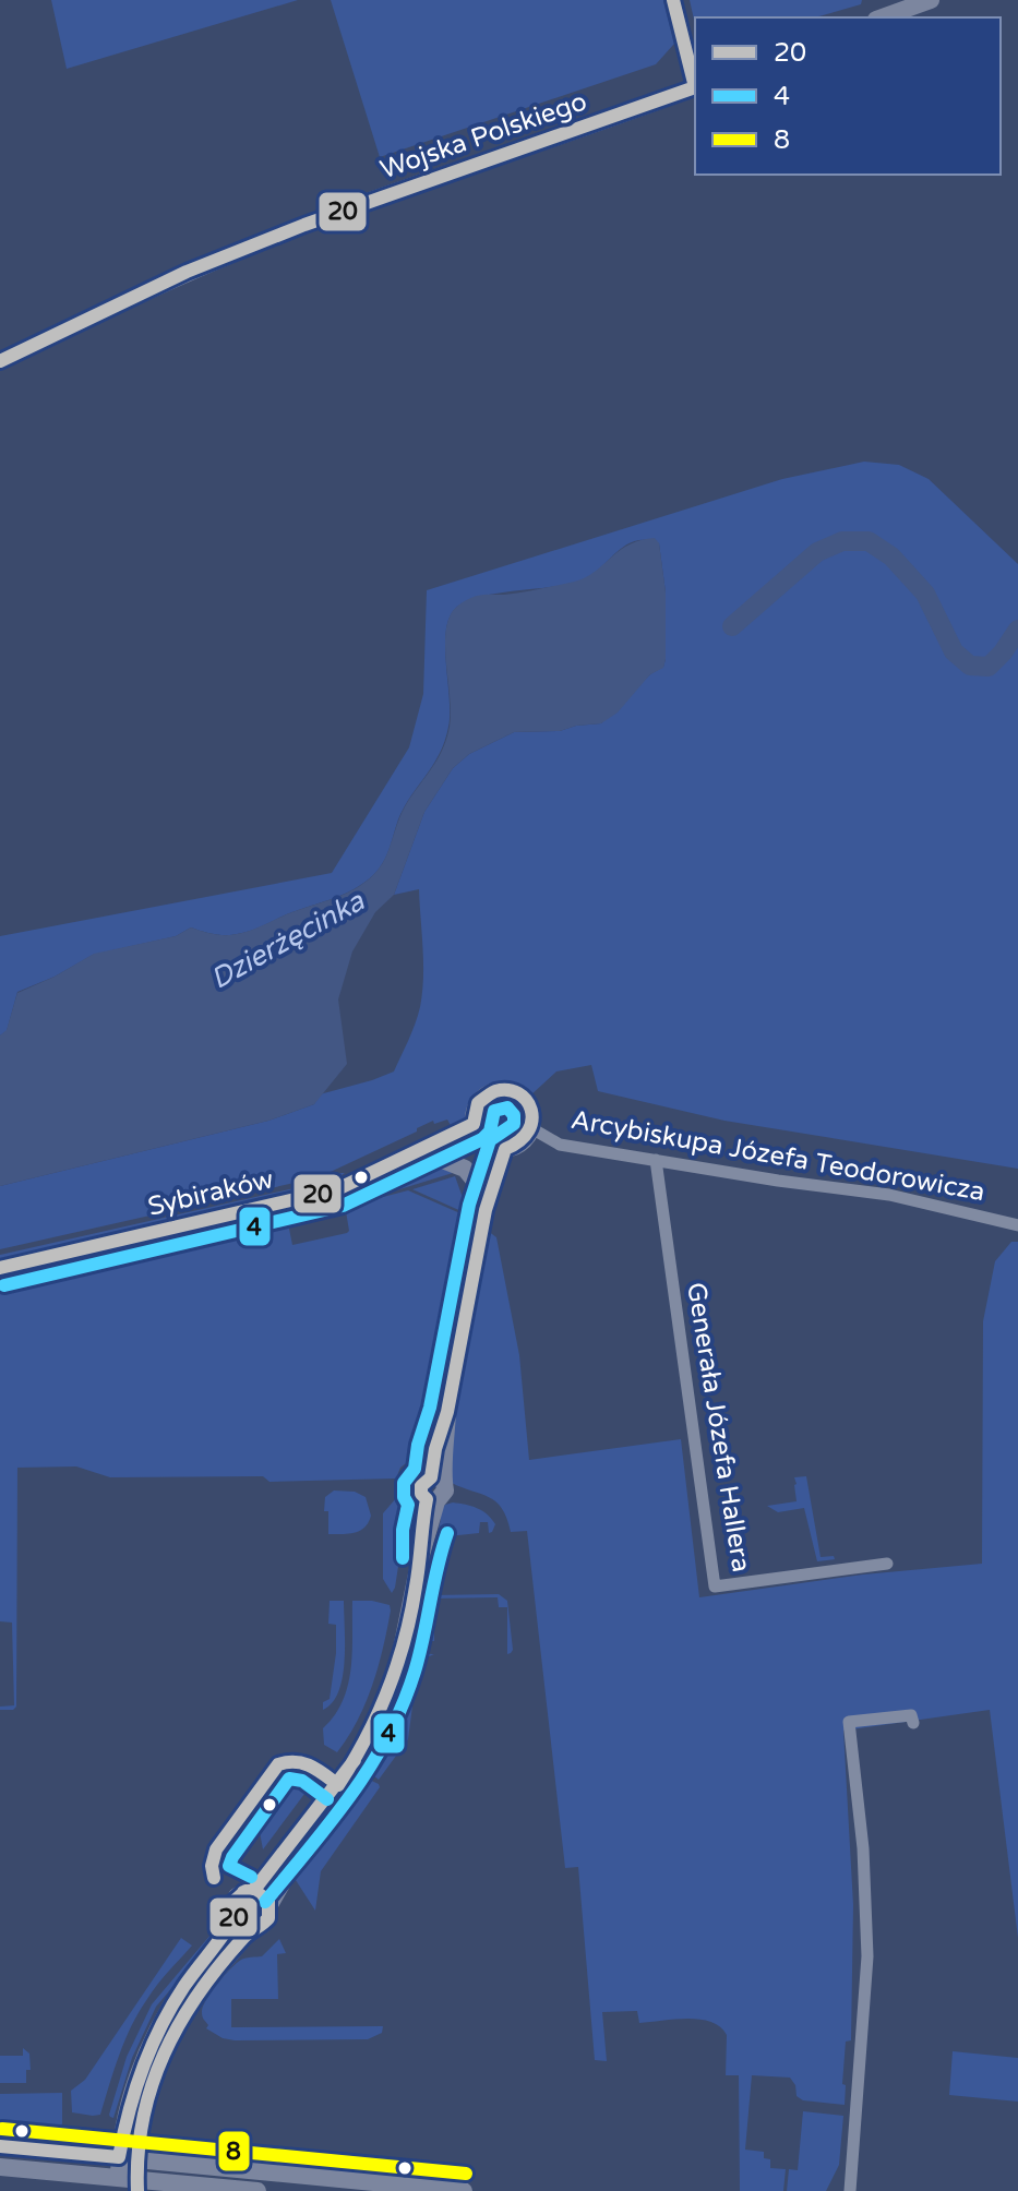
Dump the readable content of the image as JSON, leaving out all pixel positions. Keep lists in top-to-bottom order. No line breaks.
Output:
{"streets":{"street":["Wojska Polskiego","Arcybiskupa Józefa Teodorowicza","Sybiraków","Generała Józefa Hallera"]},"crossings":[["Arcybiskupa Józefa Teodorowicza","Sybiraków"],["Arcybiskupa Józefa Teodorowicza","Generała Józefa Hallera"]],"water":["Dzierżęcinka"],"lines":["transit line 20","transit line 4","transit line 8"],"legend":["20","4","8"]}
